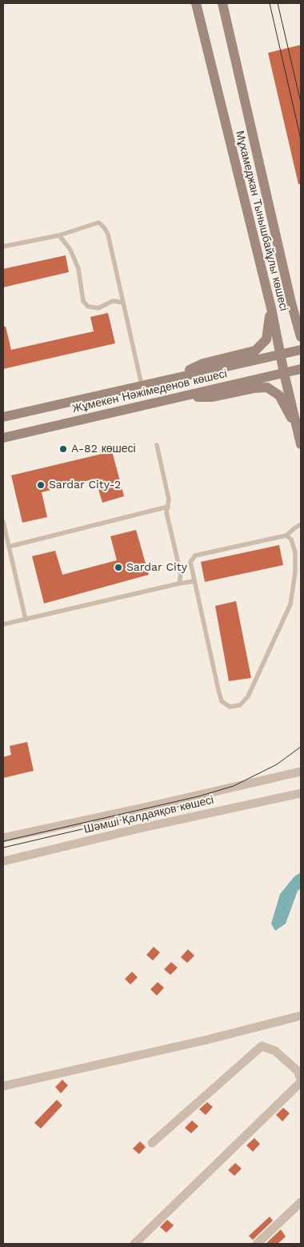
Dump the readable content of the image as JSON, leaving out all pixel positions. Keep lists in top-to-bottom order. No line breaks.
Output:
{"streets":{"street":["Мұхамеджан Тынышбайұлы көшесі","Жұмекен Нәжімеденов көшесі","Шәмші Қалдаяқов көшесі"]},"crossings":[["Мұхамеджан Тынышбайұлы көшесі","Жұмекен Нәжімеденов көшесі"]],"places":["A-82 көшесі","Sardar City-2","Sardar City"]}
